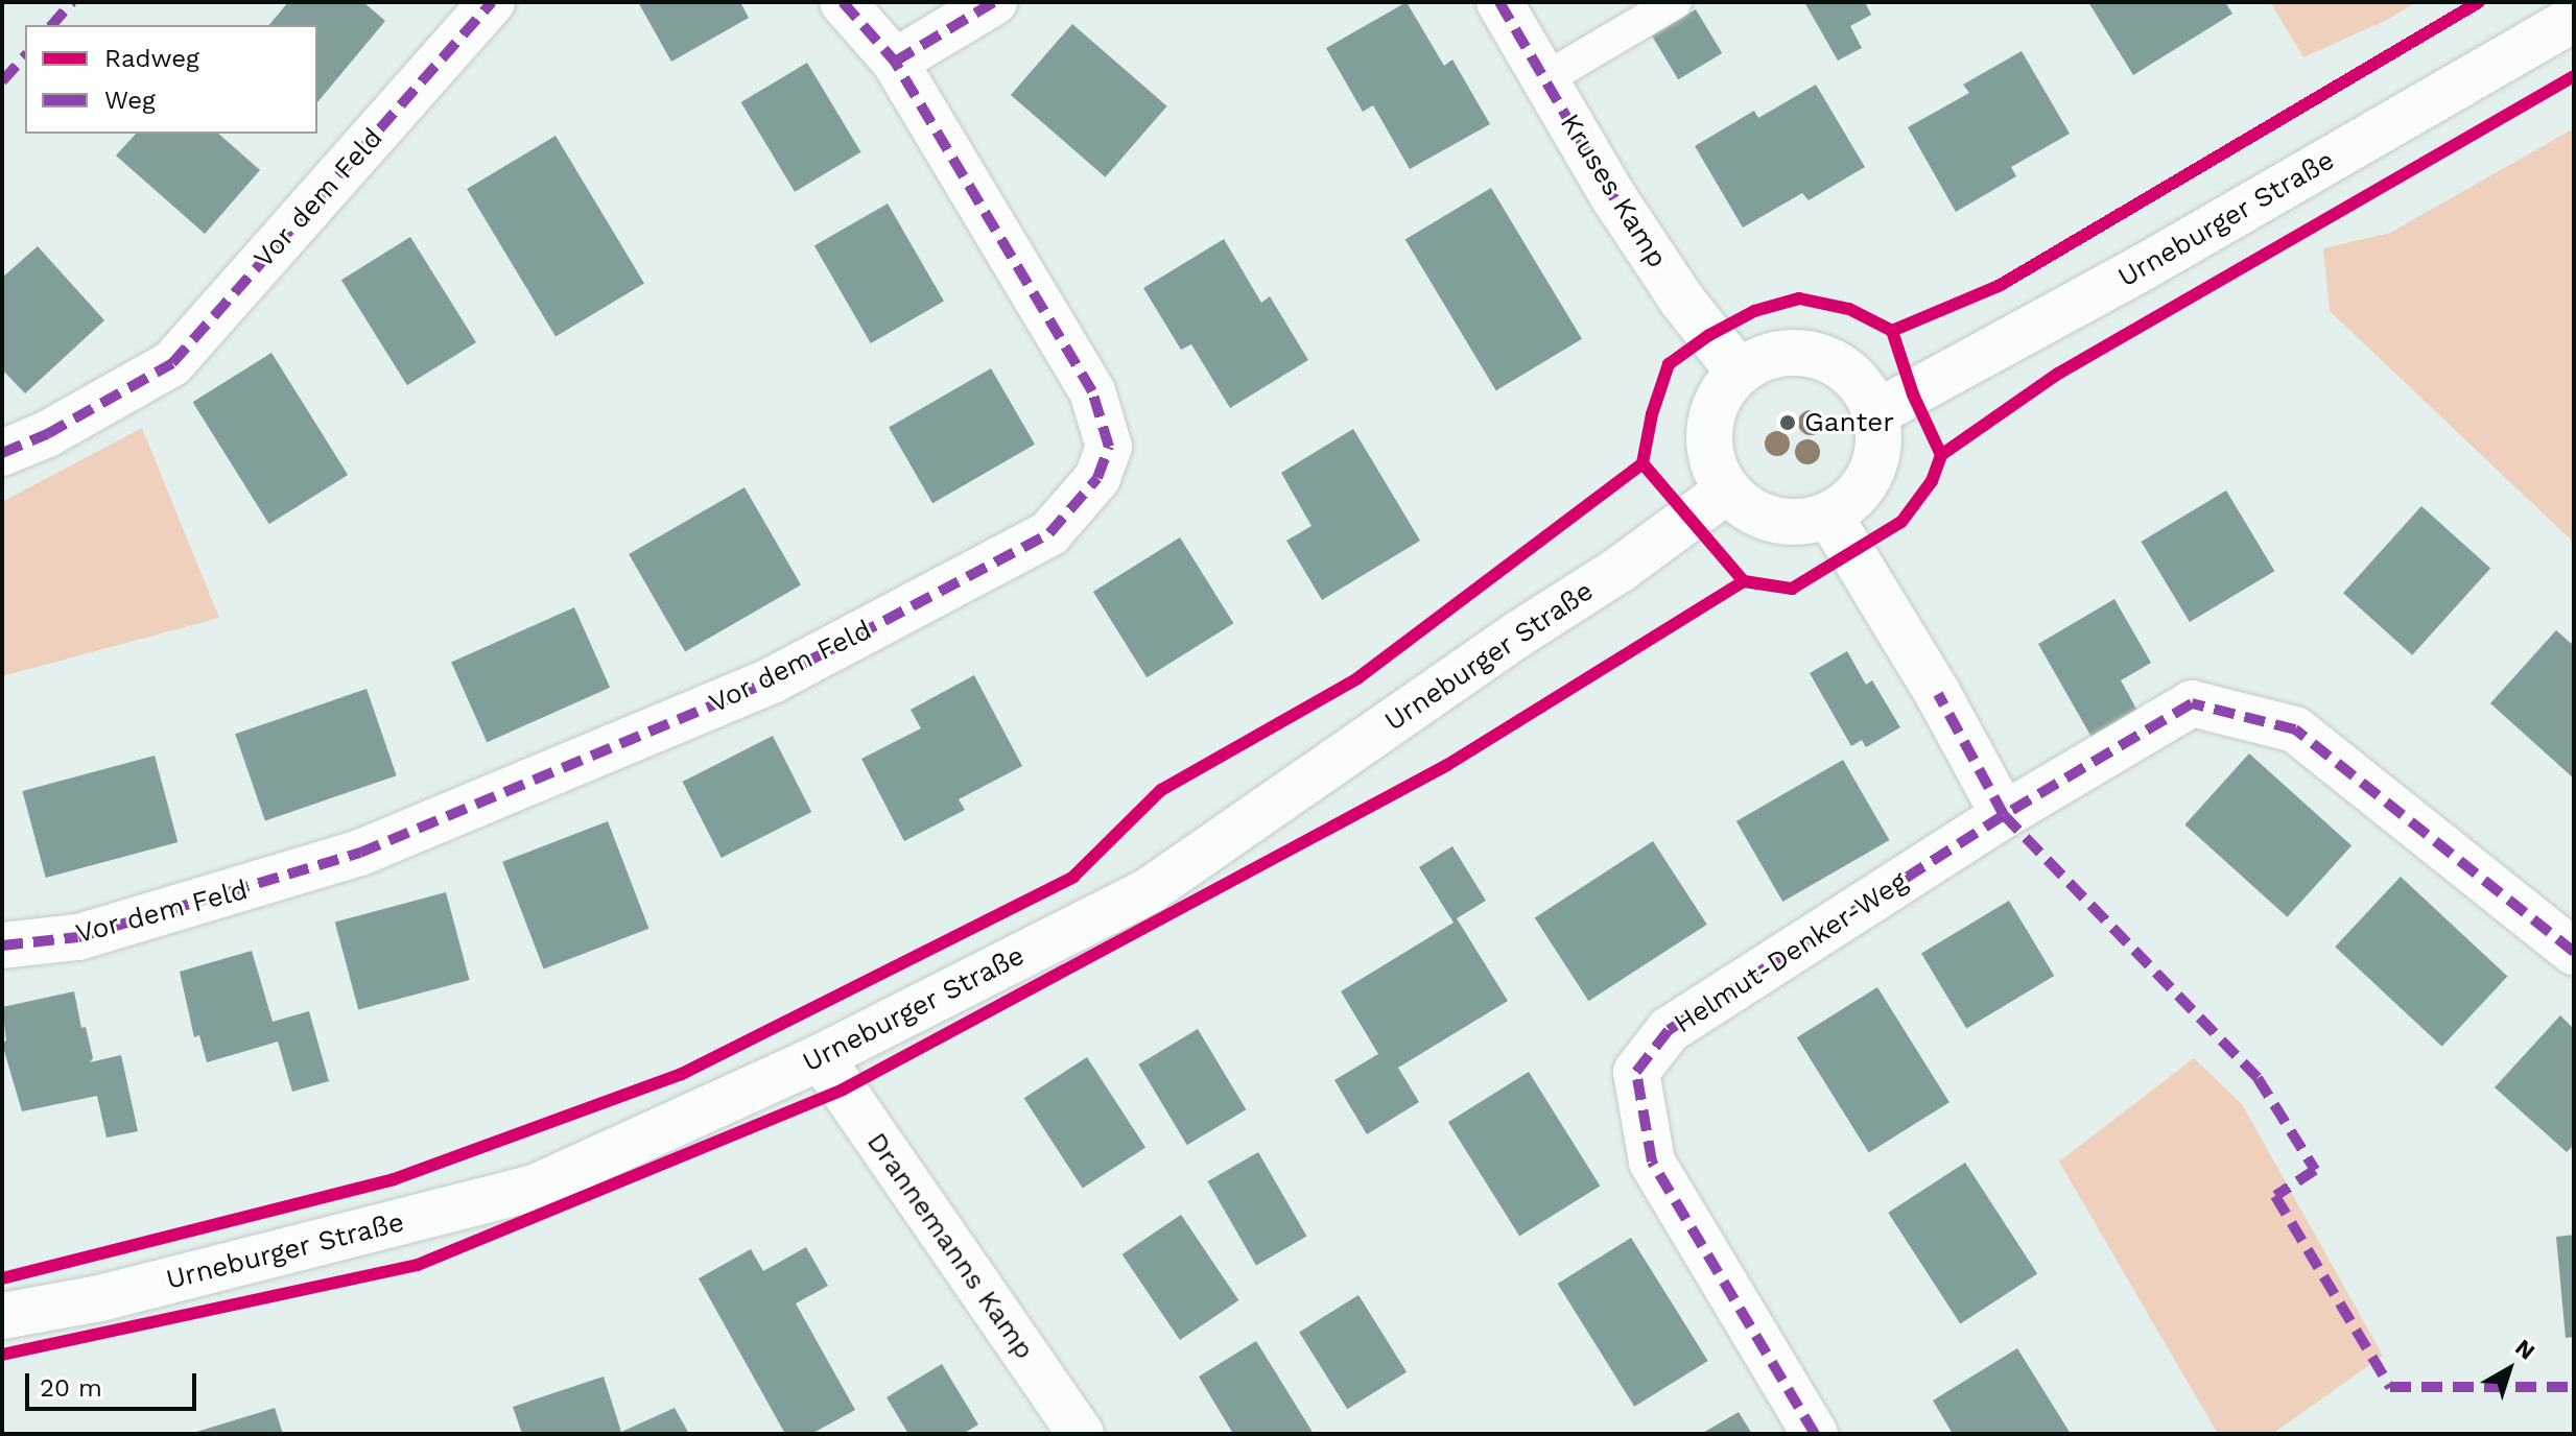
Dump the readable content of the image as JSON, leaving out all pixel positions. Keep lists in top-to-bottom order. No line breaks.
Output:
{"streets":{"street":["Kruses Kamp","Vor dem Feld","Urneburger Straße","Helmut-Denker-Weg","Drannemanns Kamp"]},"crossings":[["Kruses Kamp","Urneburger Straße"],["Urneburger Straße","Drannemanns Kamp"]],"places":["Ganter"],"legend":["Radweg","Weg"],"scale_bar":"20 m","north":"top right"}
